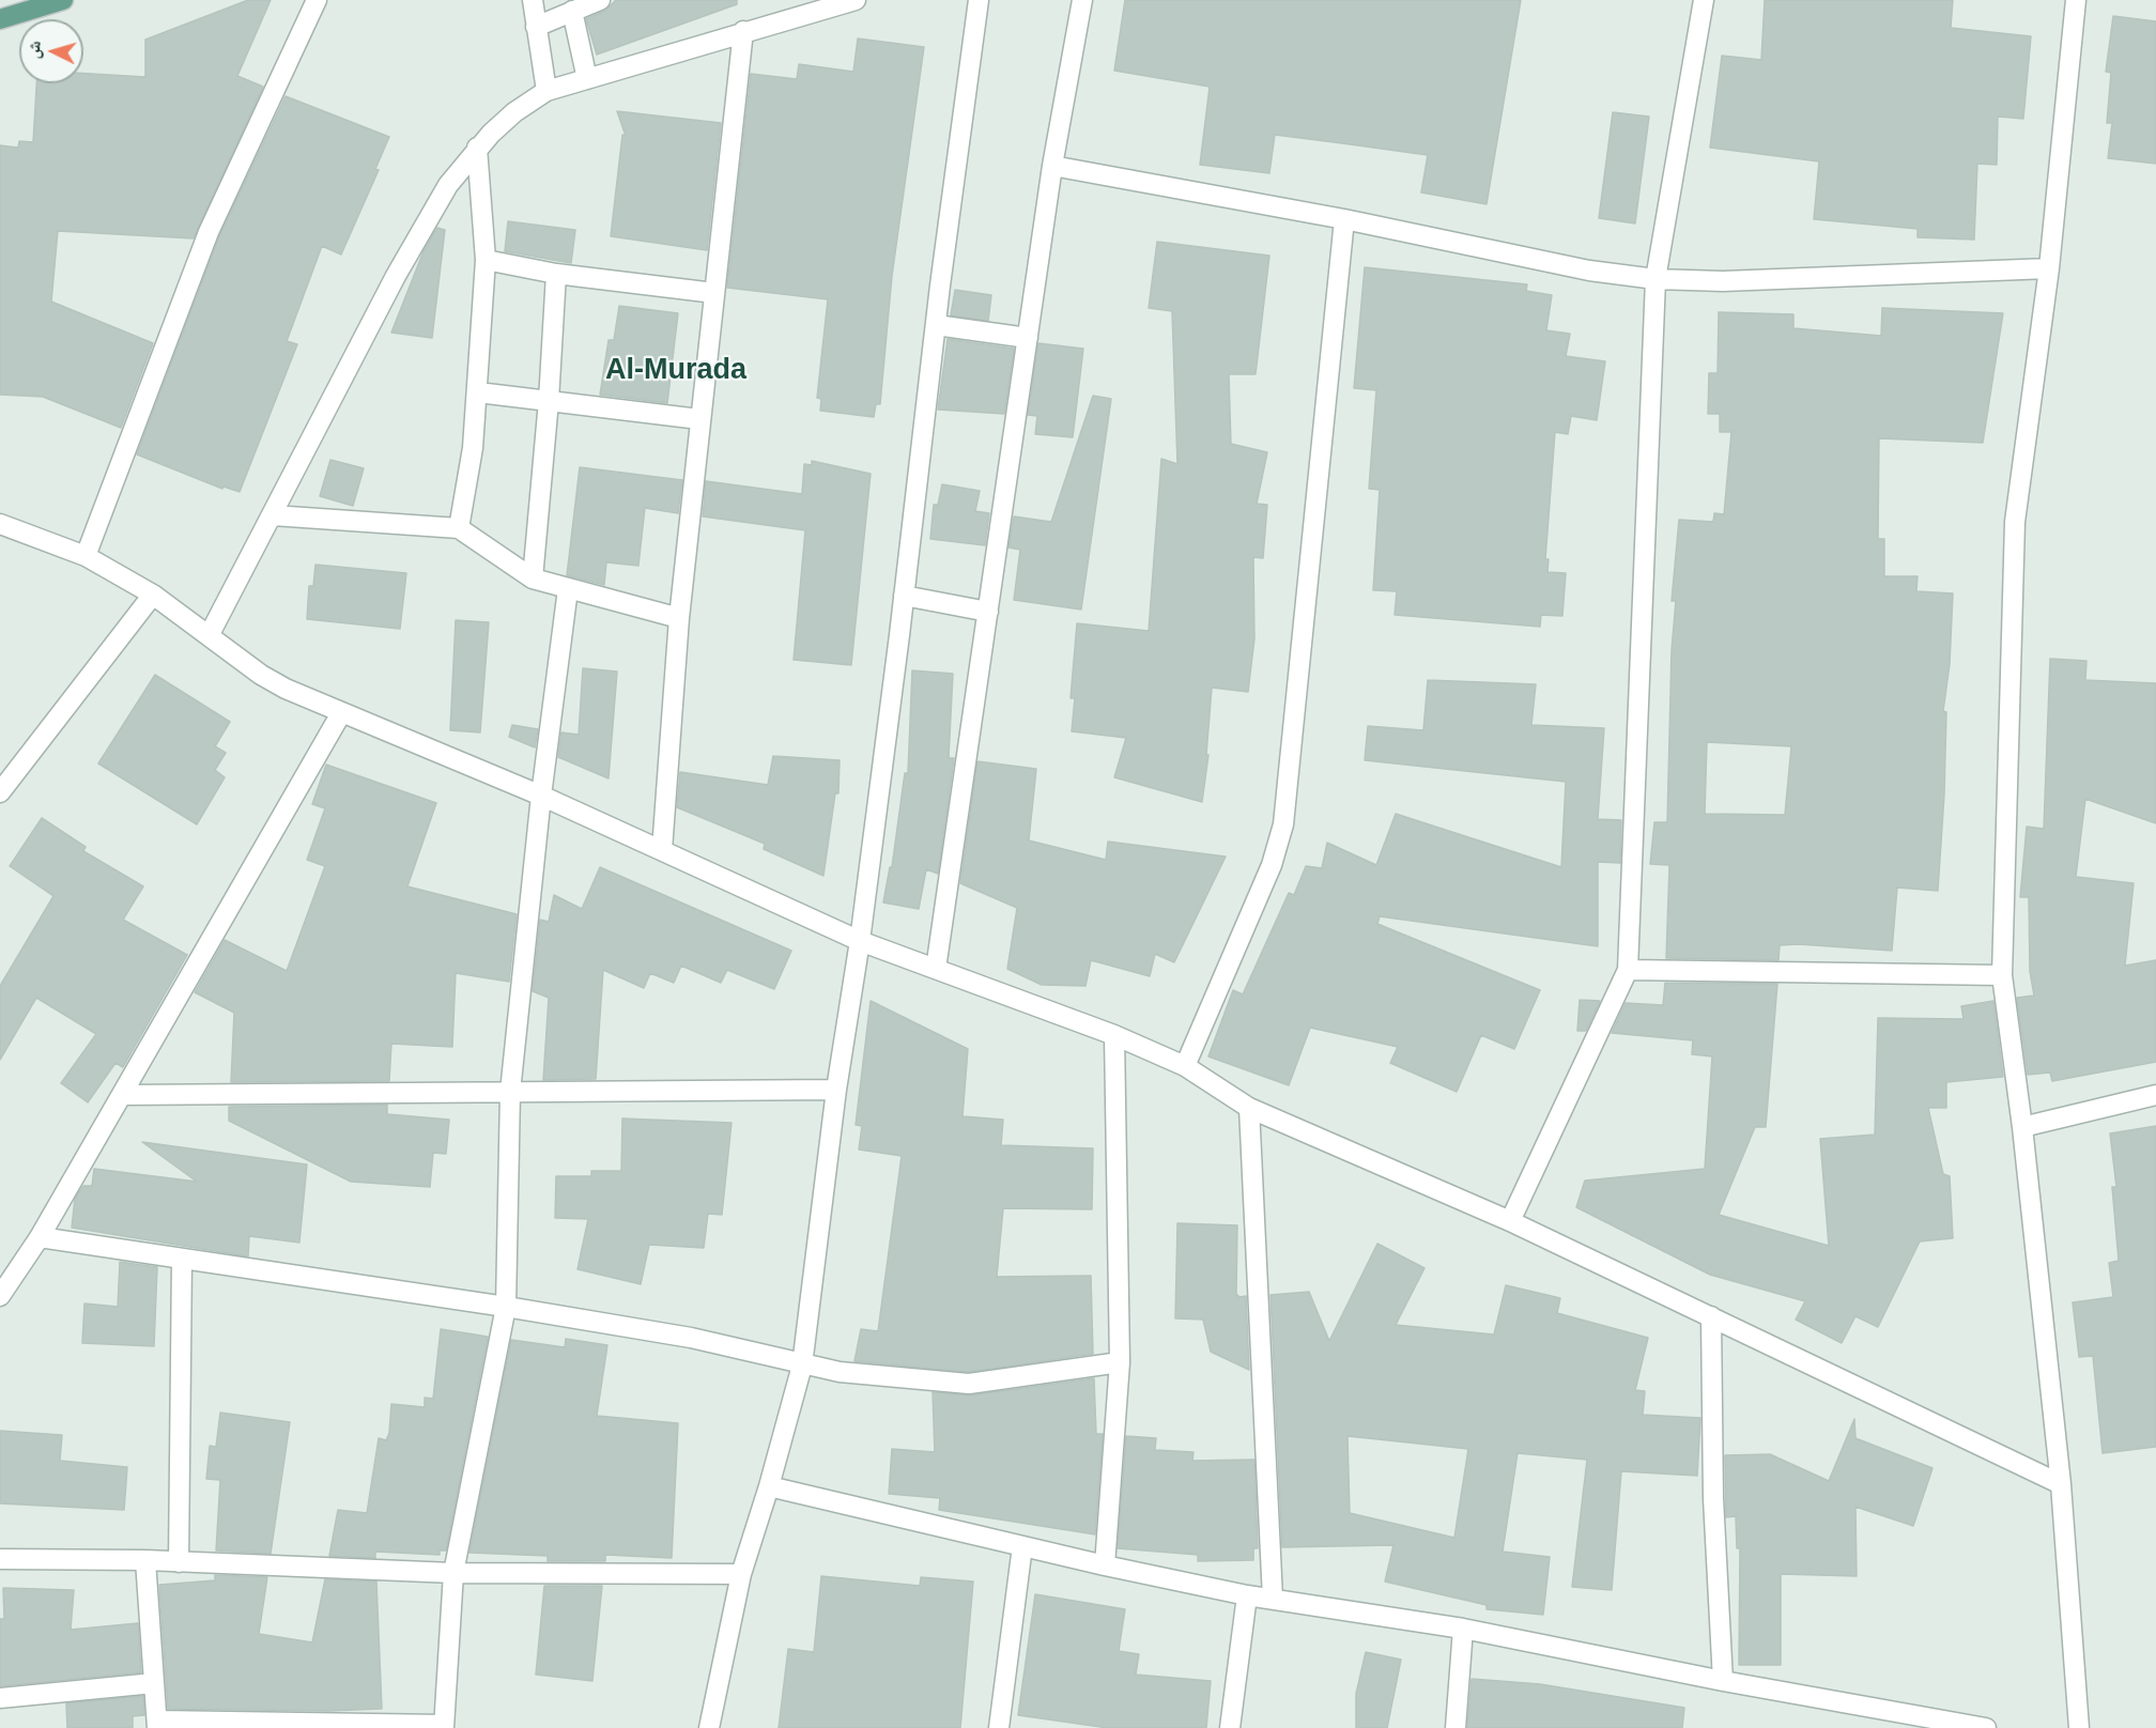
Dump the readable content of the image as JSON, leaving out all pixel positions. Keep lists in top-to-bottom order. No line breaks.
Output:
{"districts":["Al-Murada"],"north":"left"}
